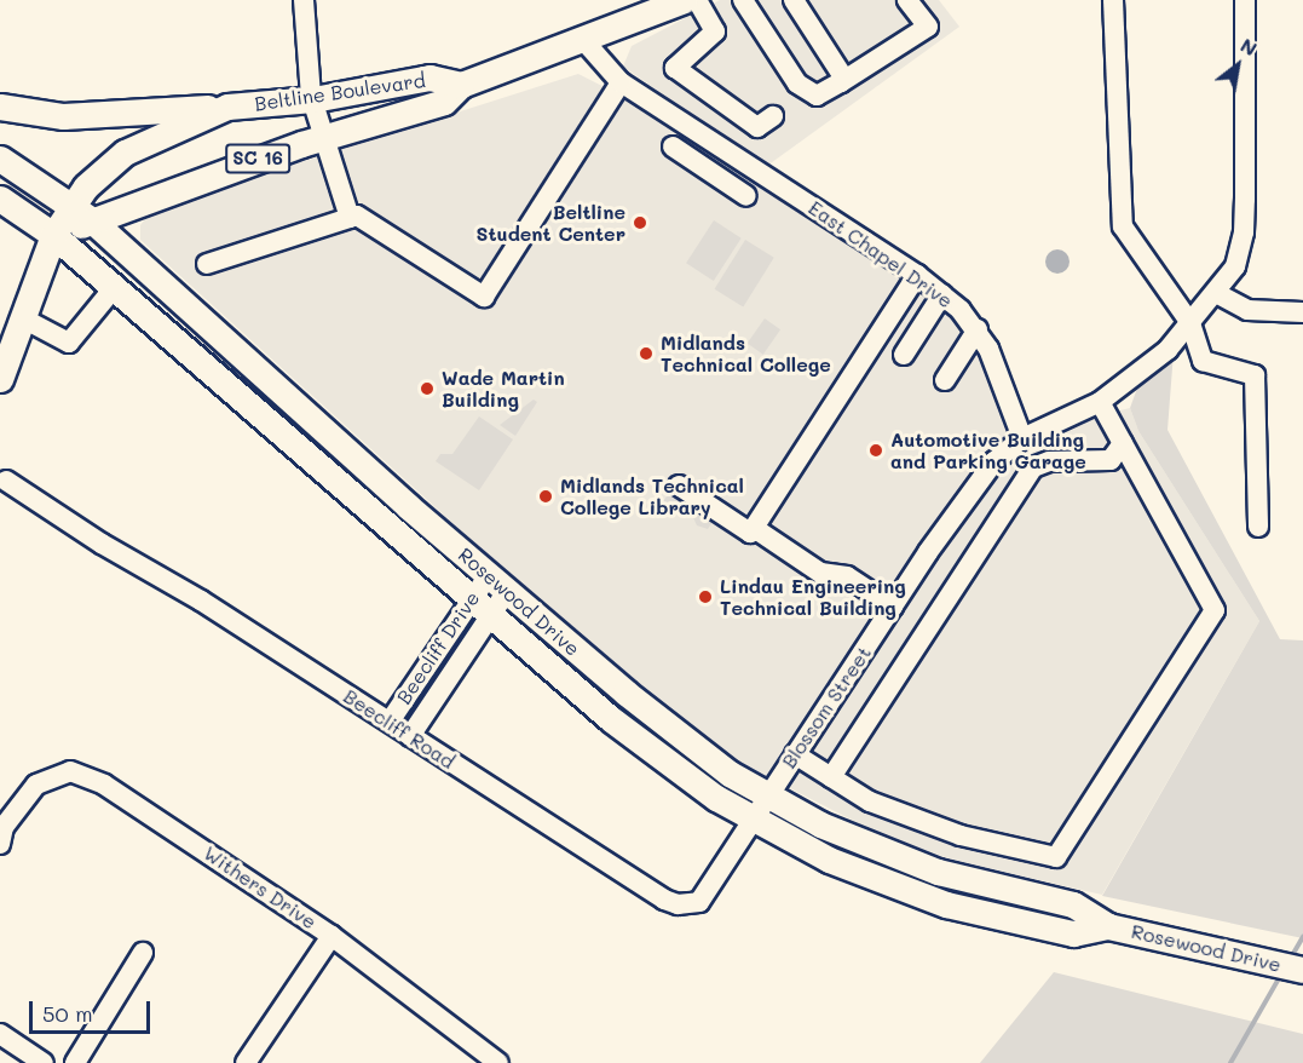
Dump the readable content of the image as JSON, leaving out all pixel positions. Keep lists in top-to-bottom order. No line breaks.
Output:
{"streets":{"main road":["Beltline Boulevard","SC 16","Rosewood Drive"],"street":["East Chapel Drive","Beecliff Drive","Blossom Street","Beecliff Road","Withers Drive"]},"crossings":[["Beltline Boulevard","SC 16"],["Beltline Boulevard","East Chapel Drive"],["Beltline Boulevard","Rosewood Drive"],["Rosewood Drive","Beecliff Drive"],["Rosewood Drive","Blossom Street"],["Rosewood Drive","Beecliff Road"],["Beecliff Drive","Beecliff Road"],["Blossom Street","Beecliff Road"]],"places":["Beltline Student Center","Midlands Technical College","Wade Martin Building","Automotive Building and Parking Garage","Midlands Technical College Library","Lindau Engineering Technical Building"],"scale_bar":"50 m","north":"top right"}
